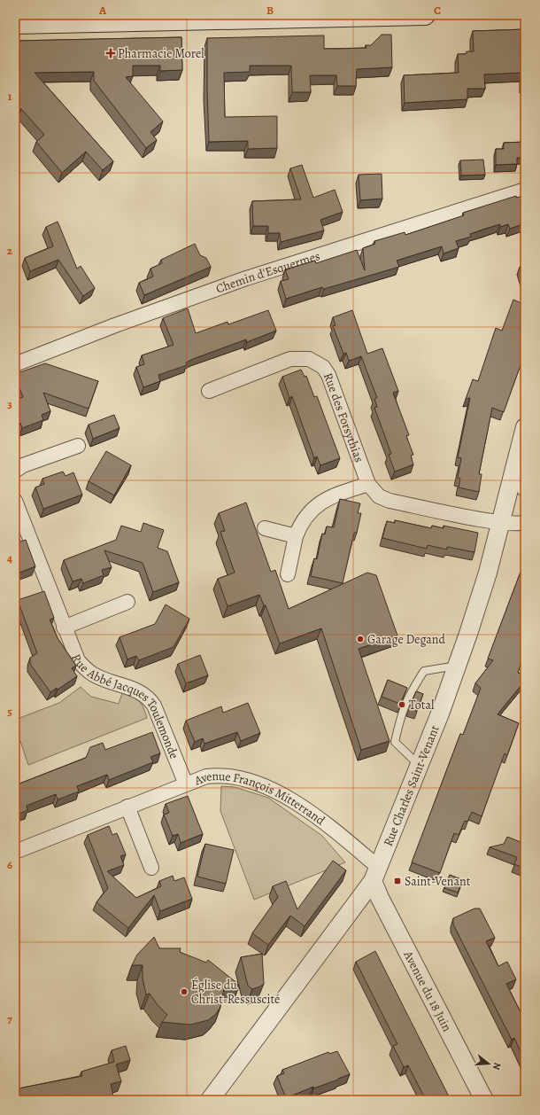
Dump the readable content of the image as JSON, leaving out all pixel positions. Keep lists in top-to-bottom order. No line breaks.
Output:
{"streets":{"street":["Chemin d'Esquermes","Rue des Forsythias","Rue Abbé Jacques Toulemonde","Rue Charles Saint-Venant","Avenue François Mitterrand","Avenue du 18 Juin"]},"crossings":[["Rue des Forsythias","Rue Charles Saint-Venant"],["Rue Abbé Jacques Toulemonde","Avenue François Mitterrand"],["Rue Charles Saint-Venant","Avenue François Mitterrand"],["Rue Charles Saint-Venant","Avenue du 18 Juin"],["Avenue François Mitterrand","Avenue du 18 Juin"]],"places":{"health":["Pharmacie Morel"],"other":["Garage Degand","Total","Église du Christ-Ressuscité"],"transit":["Saint-Venant"]},"north":"right","grid":{"columns":["A","B","C"],"rows":["1","2","3","4","5","6","7"]}}
